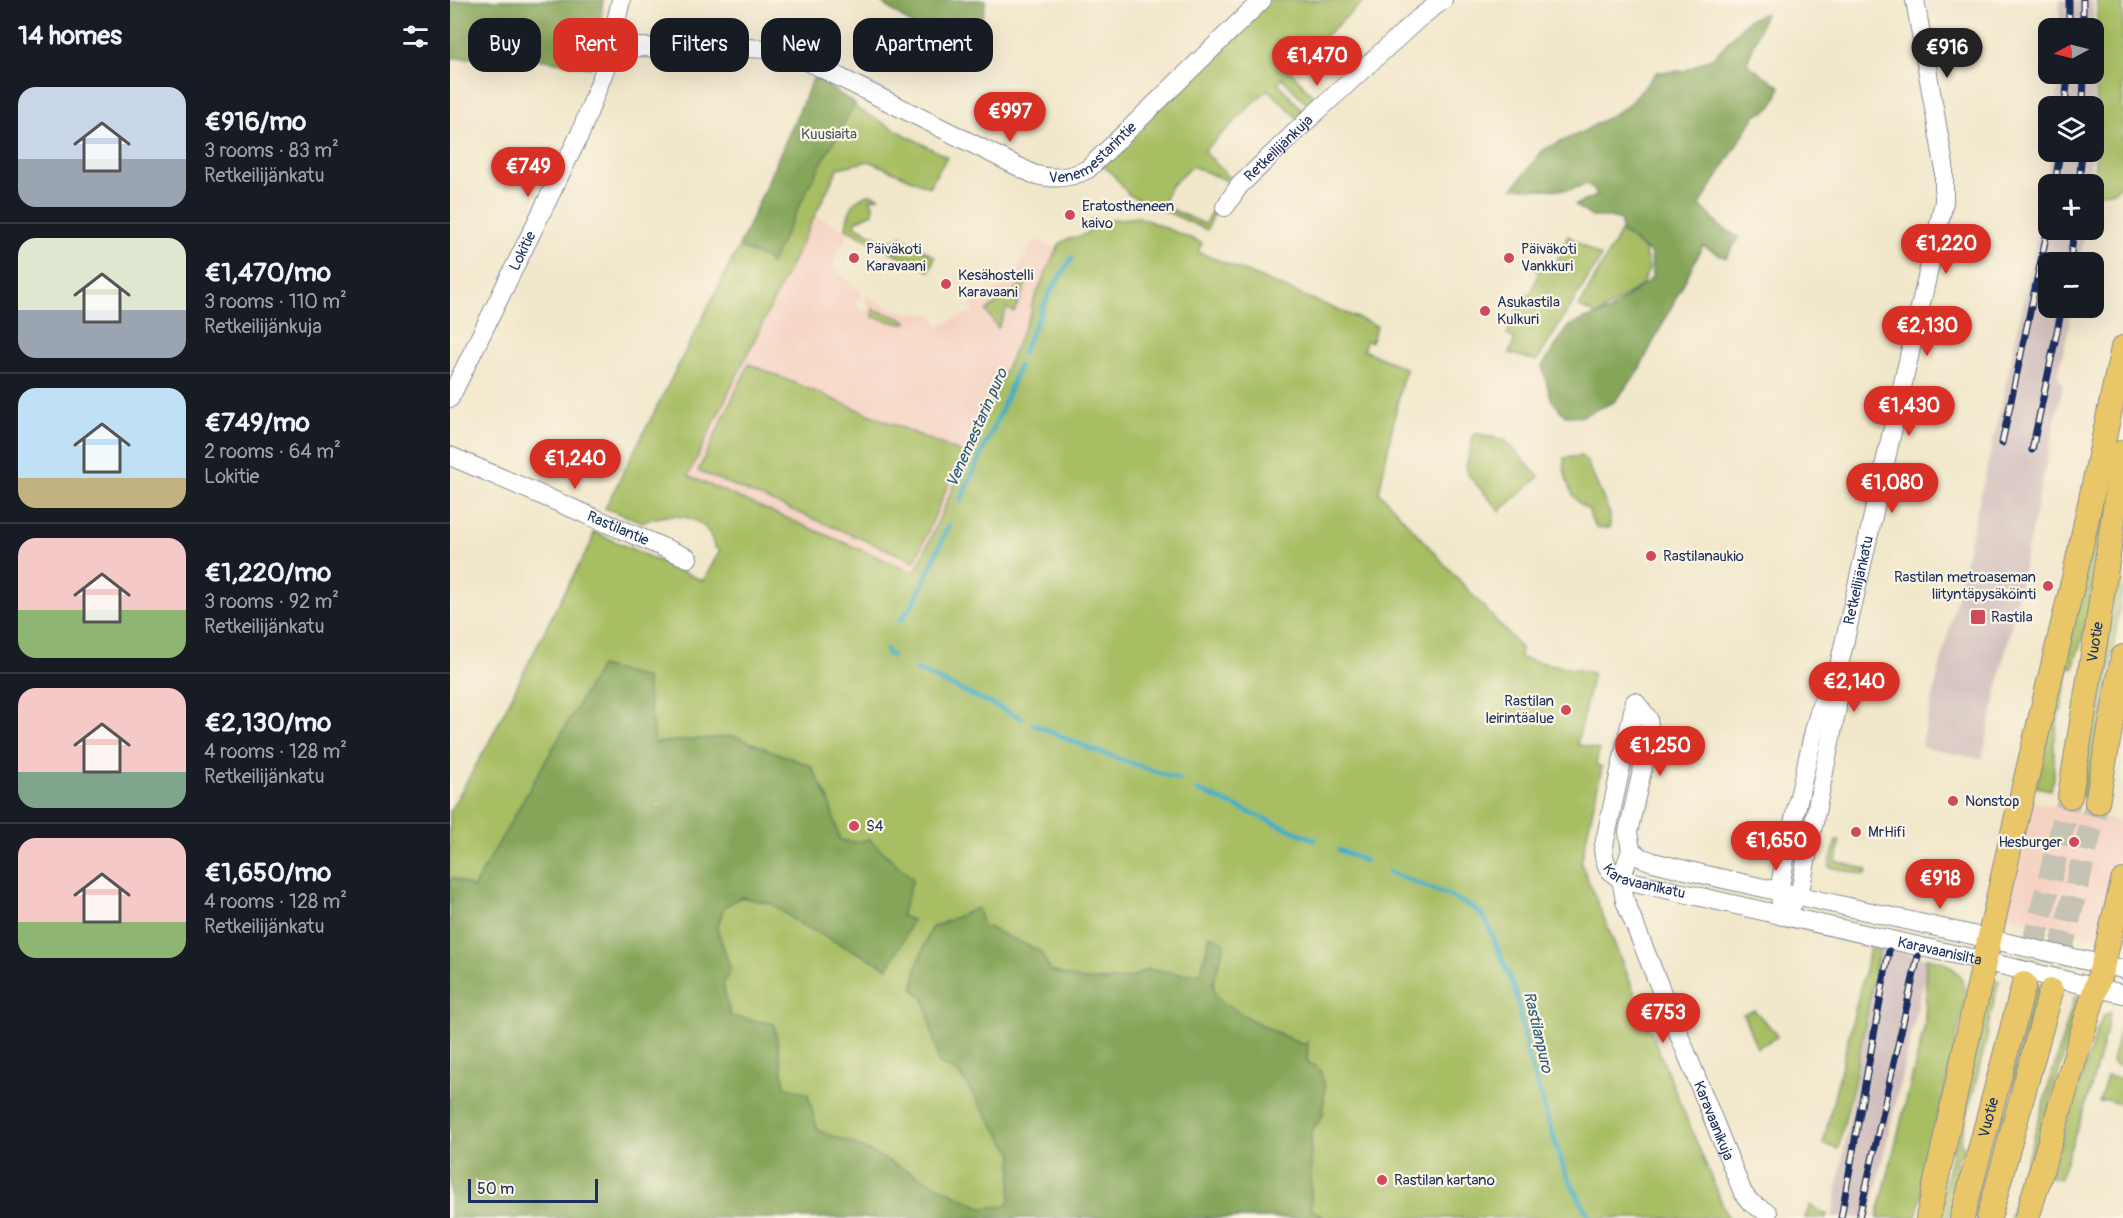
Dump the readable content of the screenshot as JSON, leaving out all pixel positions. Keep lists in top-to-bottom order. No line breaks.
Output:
{"streets":{"main road":["Vuotie"],"street":["Venemestarintie","Retkeilijänkuja","Lokitie","Rastilantie","Retkeilijänkatu","Karavaanikatu","Karavaanisilta","Karavaanikuja"]},"crossings":[["Retkeilijänkatu","Karavaanikatu"],["Retkeilijänkatu","Karavaanisilta"],["Karavaanikatu","Karavaanisilta"],["Karavaanikatu","Karavaanikuja"]],"water":["Venemestarin puro","Rastilanpuro"],"parks":["Kuusiaita"],"places":{"other":["Eratostheneen kaivo","Päiväkoti Karavaani","Päiväkoti Vankkuri","Kesähostelli Karavaani","Asukastila Kulkuri","Rastilanaukio","Rastilan metroaseman liityntäpysäköinti","Rastilan leirintäalue","Nonstop","S4","MrHifi","Hesburger","Rastilan kartano"],"transit":["Rastila"]},"scale_bar":"50 m","north":"left","page":{"heading":"14 homes","map_buttons":["+","−"],"chip":["Buy","Rent","Filters","New","Apartment"],"price":["€916","€1,470","€997","€749","€1,220","€2,130","€1,430","€1,240","€1,080","€2,140","€1,250","€1,650","€918","€753"],"list":[{"name":"€916/mo","note":"3 rooms · 83 m² · Retkeilijänkatu"},{"name":"€1,470/mo","note":"3 rooms · 110 m² · Retkeilijänkuja"},{"name":"€749/mo","note":"2 rooms · 64 m² · Lokitie"},{"name":"€1,220/mo","note":"3 rooms · 92 m² · Retkeilijänkatu"},{"name":"€2,130/mo","note":"4 rooms · 128 m² · Retkeilijänkatu"},{"name":"€1,650/mo","note":"4 rooms · 128 m² · Retkeilijänkatu"}],"scale":"50 m"}}
